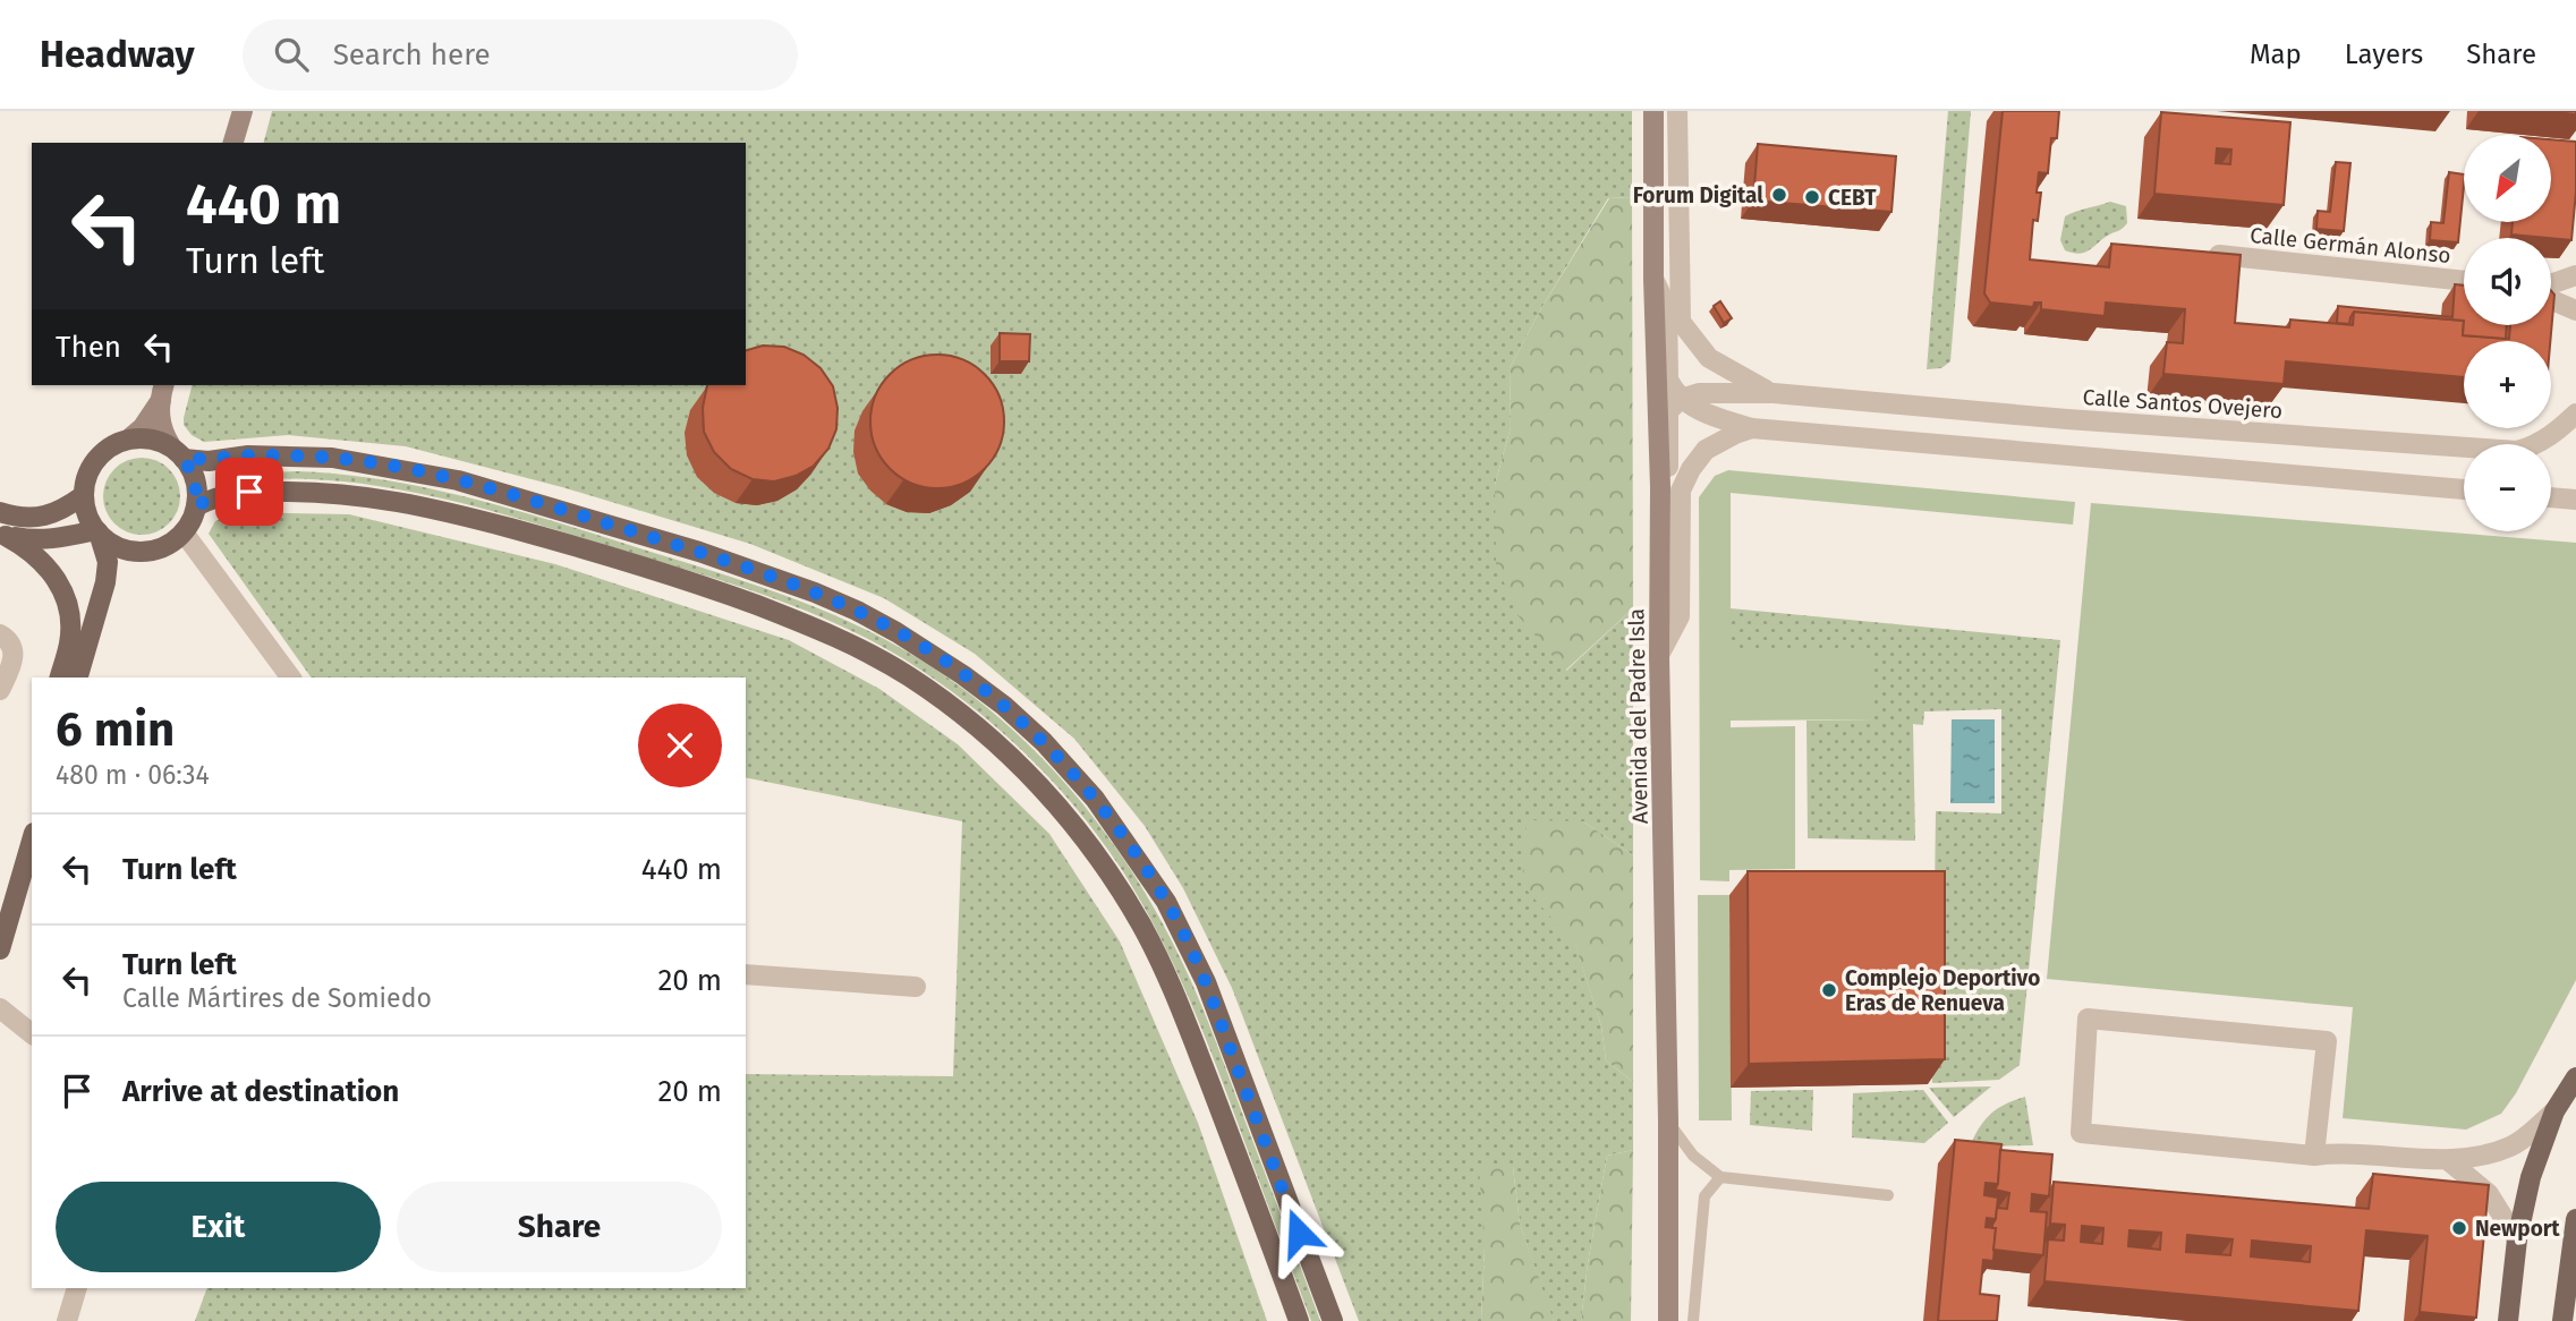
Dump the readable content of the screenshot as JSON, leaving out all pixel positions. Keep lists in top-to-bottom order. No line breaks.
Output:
{"streets":{"main road":["Avenida del Padre Isla"],"street":["Calle Germán Alonso","Calle Santos Ovejero"]},"places":["Forum Digital","CEBT","Complejo Deportivo Eras de Renueva","Newport"],"north":"bottom left","page":{"header":"Headway","search":"Search here","nav":["Map","Layers","Share"],"map_buttons":["+","−"],"turn":["440 m","Turn left"],"then":"Then","heading":["6 min","480 m · 06:34"],"list":[{"name":"Turn left","value":"440 m"},{"name":"Turn left","note":"Calle Mártires de Somiedo","value":"20 m"},{"name":"Arrive at destination","value":"20 m"}],"buttons":["Exit","Share"]}}
